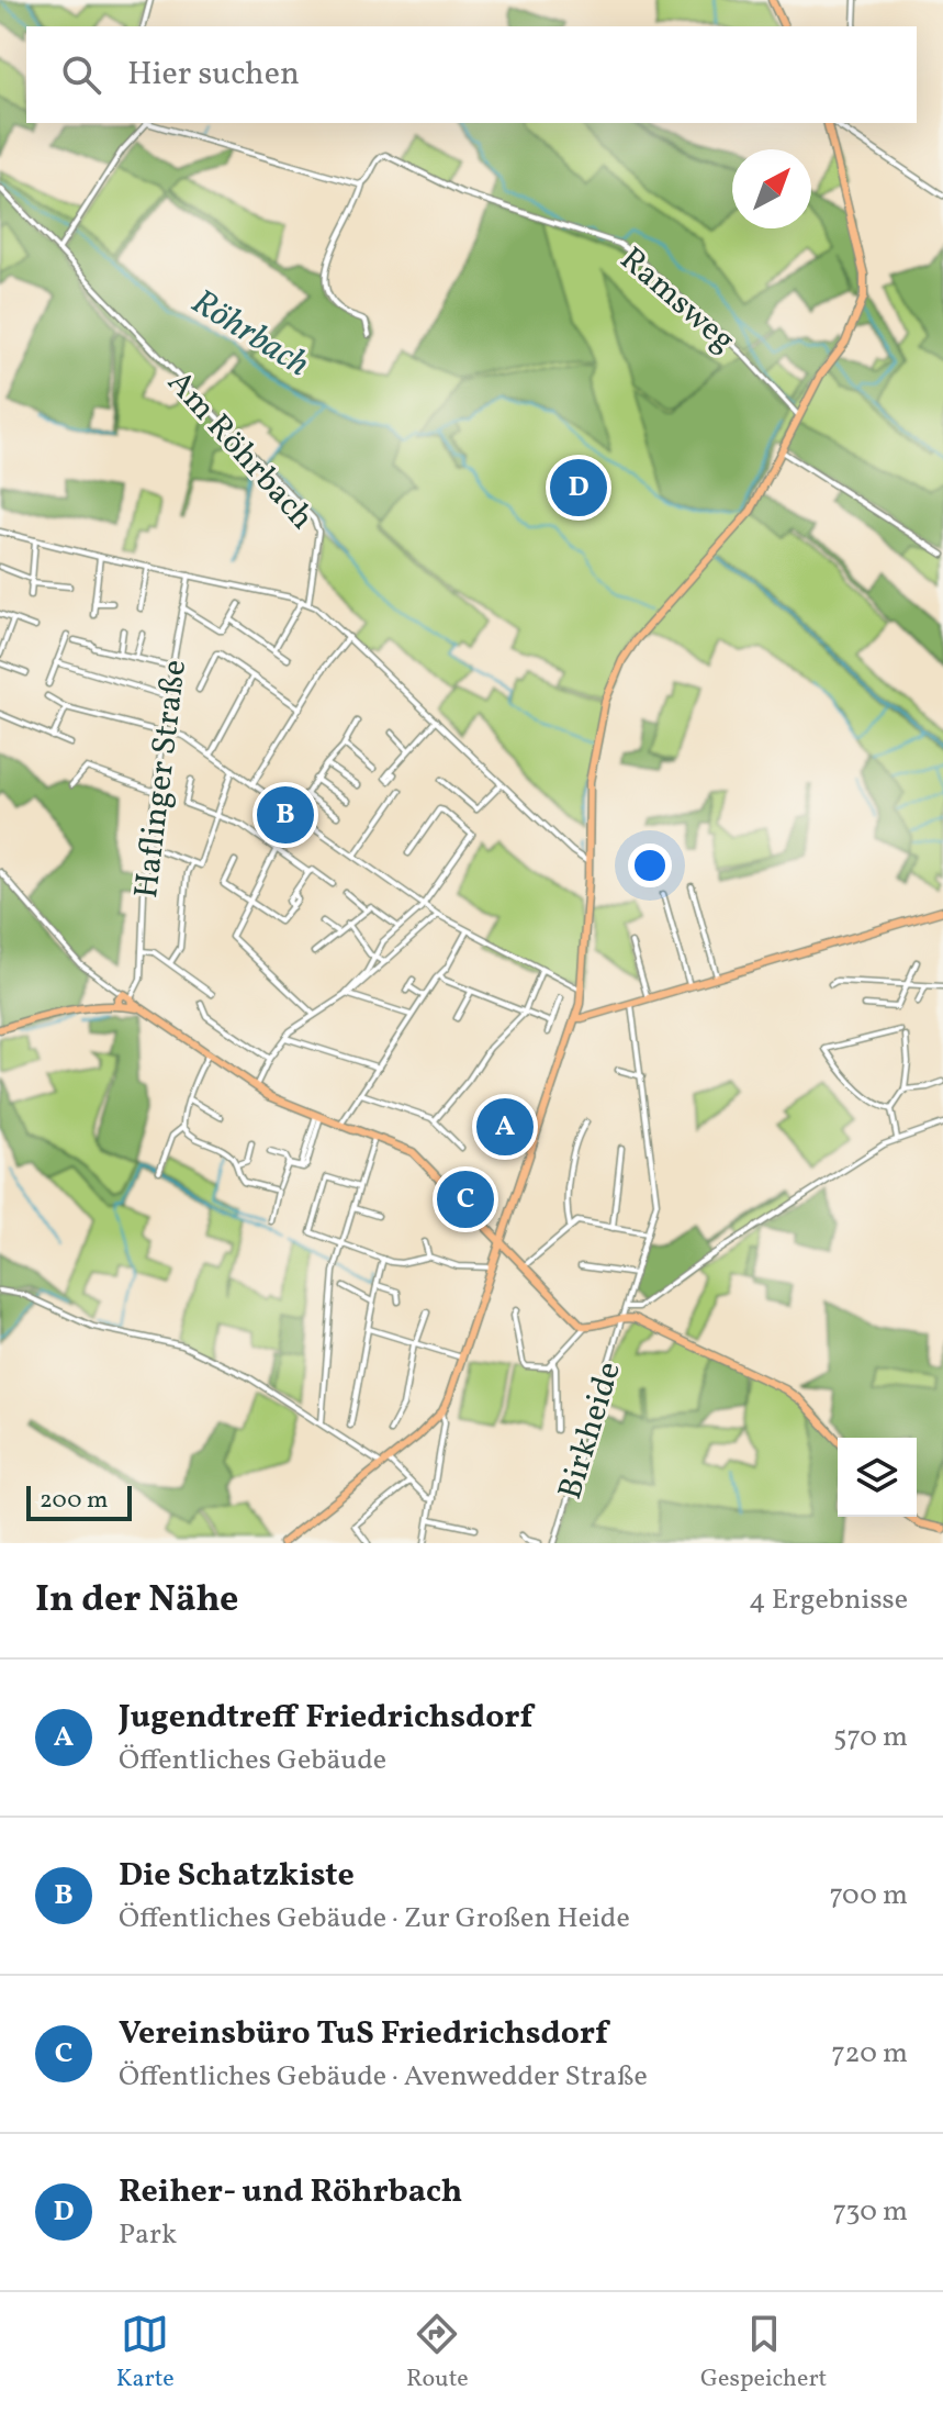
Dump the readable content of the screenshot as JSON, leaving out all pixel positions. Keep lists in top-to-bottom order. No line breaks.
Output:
{"streets":{"street":["Ramsweg","Am Röhrbach","Haflinger Straße","Birkheide"]},"water":["Röhrbach"],"scale_bar":"200 m","north":"top right","page":{"search":"Hier suchen","pins":["D","B","A","C"],"scale":"200 m","heading":["In der Nähe","4 Ergebnisse"],"list":[{"mark":"A","name":"Jugendtreff Friedrichsdorf","note":"Öffentliches Gebäude","value":"570 m"},{"mark":"B","name":"Die Schatzkiste","note":"Öffentliches Gebäude · Zur Großen Heide","value":"700 m"},{"mark":"C","name":"Vereinsbüro TuS Friedrichsdorf","note":"Öffentliches Gebäude · Avenwedder Straße","value":"720 m"},{"mark":"D","name":"Reiher- und Röhrbach","note":"Park","value":"730 m"}],"nav":["Karte","Route","Gespeichert"]}}
